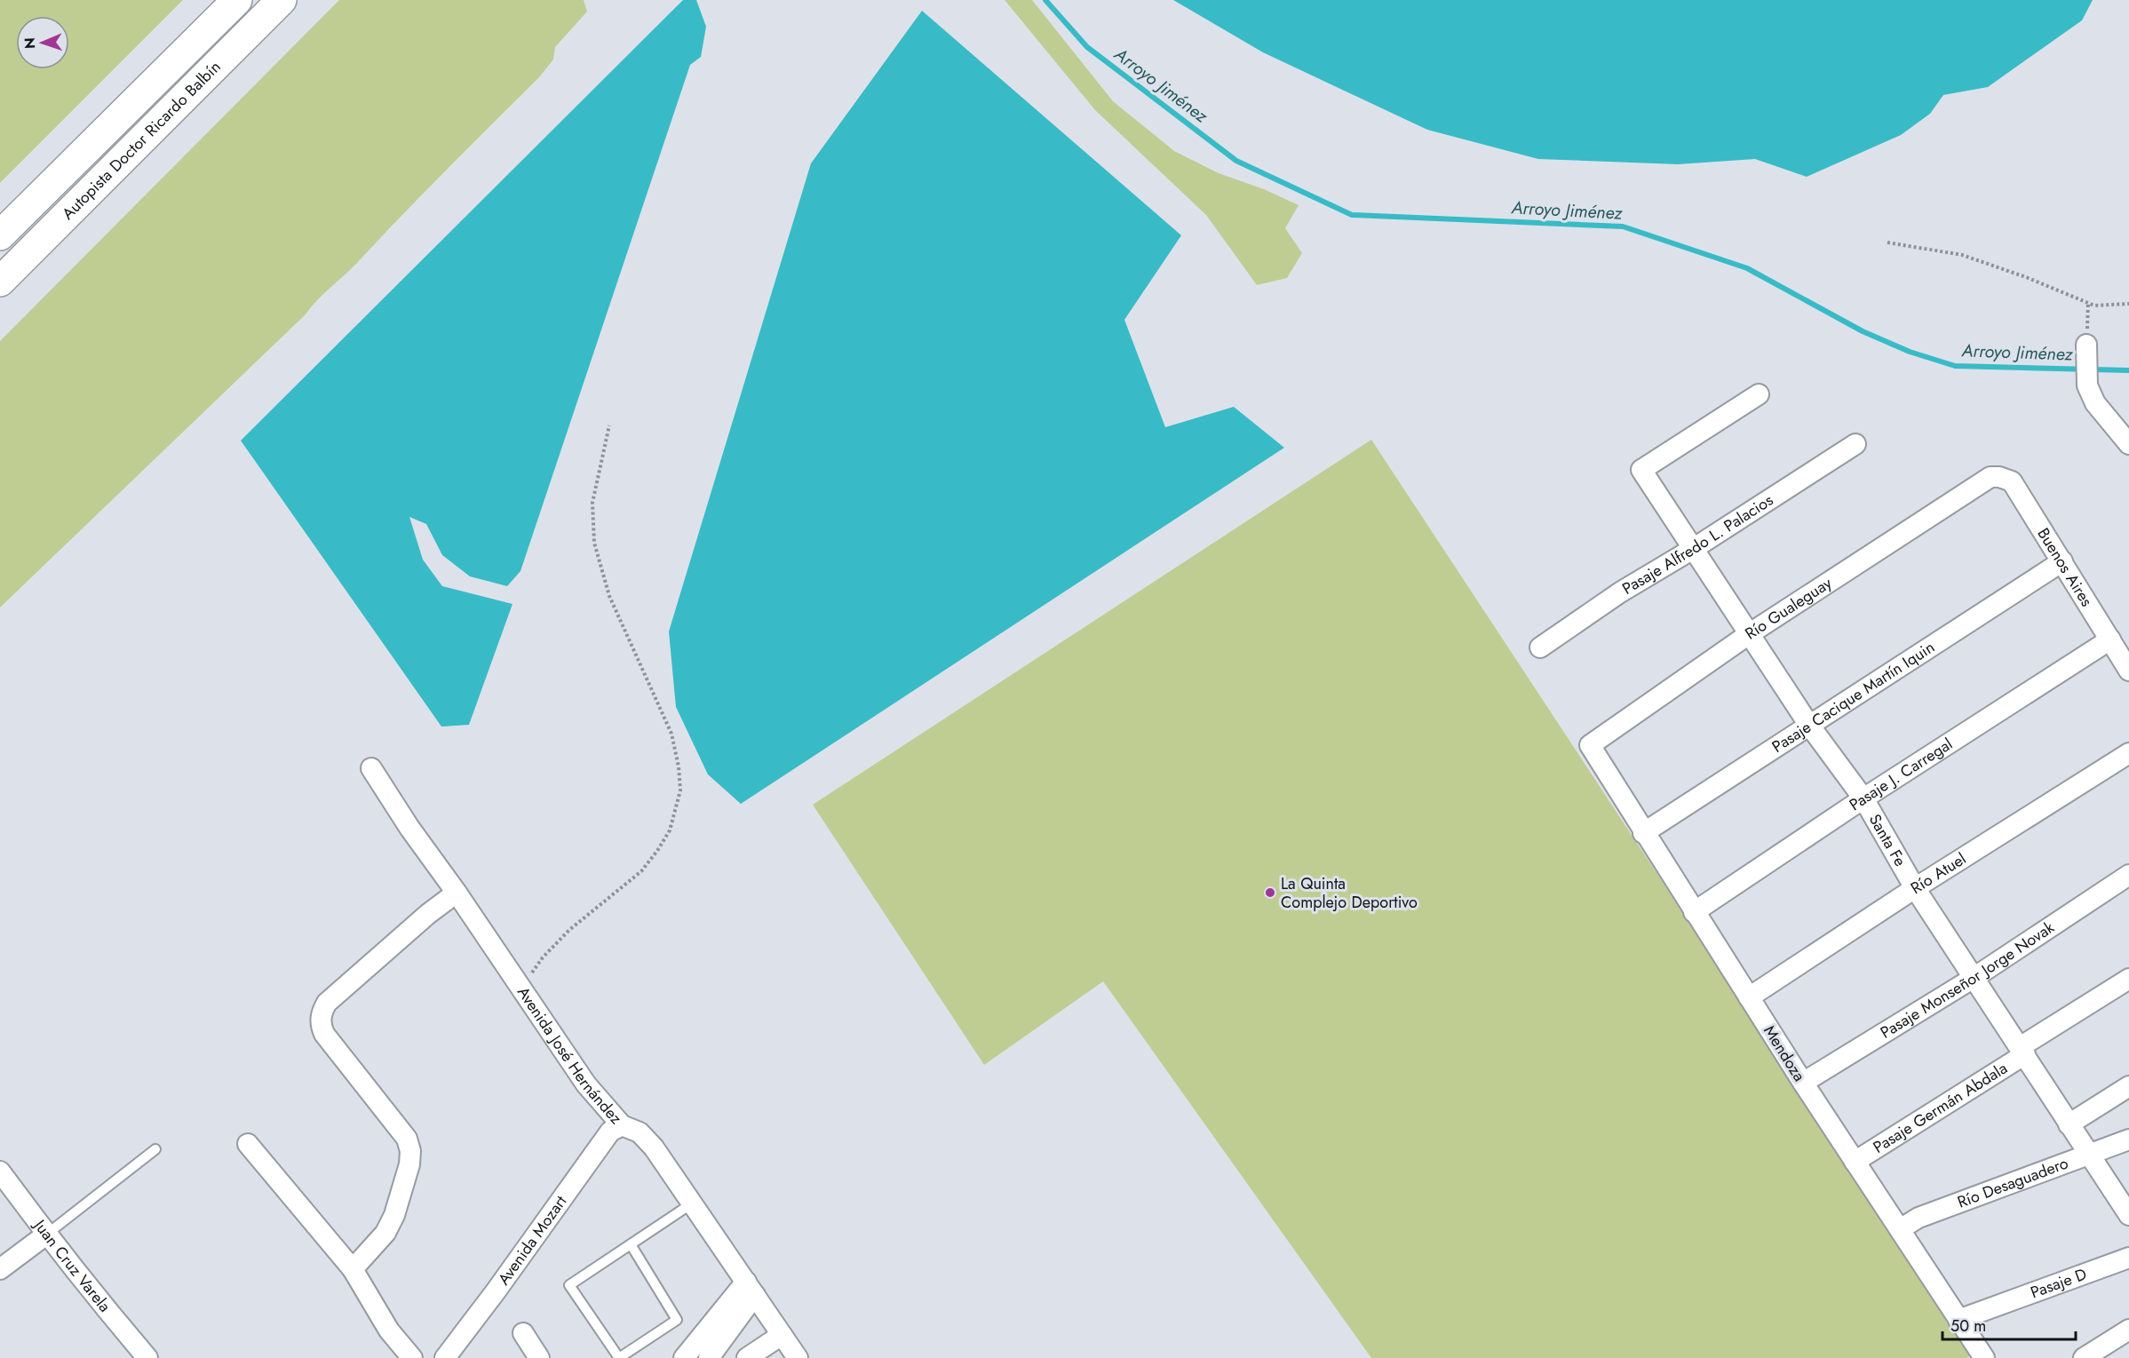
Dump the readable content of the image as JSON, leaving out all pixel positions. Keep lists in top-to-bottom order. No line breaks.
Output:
{"streets":{"highway":["Autopista Doctor Ricardo Balbín"],"street":["Pasaje Alfredo L. Palacios","Buenos Aires","Río Gualeguay","Pasaje Cacique Martín Iquin","Pasaje J. Carregal","Santa Fe","Río Atuel","Pasaje Monseñor Jorge Novak","Mendoza","Avenida José Hernández","Pasaje Germán Abdala","Río Desaguadero","Avenida Mozart","Juan Cruz Varela","Pasaje D"]},"crossings":[["Pasaje Alfredo L. Palacios","Santa Fe"],["Buenos Aires","Río Gualeguay"],["Buenos Aires","Pasaje Cacique Martín Iquin"],["Buenos Aires","Pasaje J. Carregal"],["Río Gualeguay","Santa Fe"],["Río Gualeguay","Mendoza"],["Pasaje Cacique Martín Iquin","Santa Fe"],["Pasaje Cacique Martín Iquin","Mendoza"],["Pasaje J. Carregal","Santa Fe"],["Pasaje J. Carregal","Mendoza"],["Santa Fe","Río Atuel"],["Santa Fe","Pasaje Monseñor Jorge Novak"],["Santa Fe","Pasaje Germán Abdala"],["Santa Fe","Río Desaguadero"],["Río Atuel","Mendoza"],["Pasaje Monseñor Jorge Novak","Mendoza"],["Mendoza","Pasaje Germán Abdala"],["Mendoza","Río Desaguadero"],["Mendoza","Pasaje D"],["Avenida José Hernández","Avenida Mozart"]],"water":["Arroyo Jiménez"],"places":["La Quinta Complejo Deportivo"],"scale_bar":"50 m","north":"left"}
